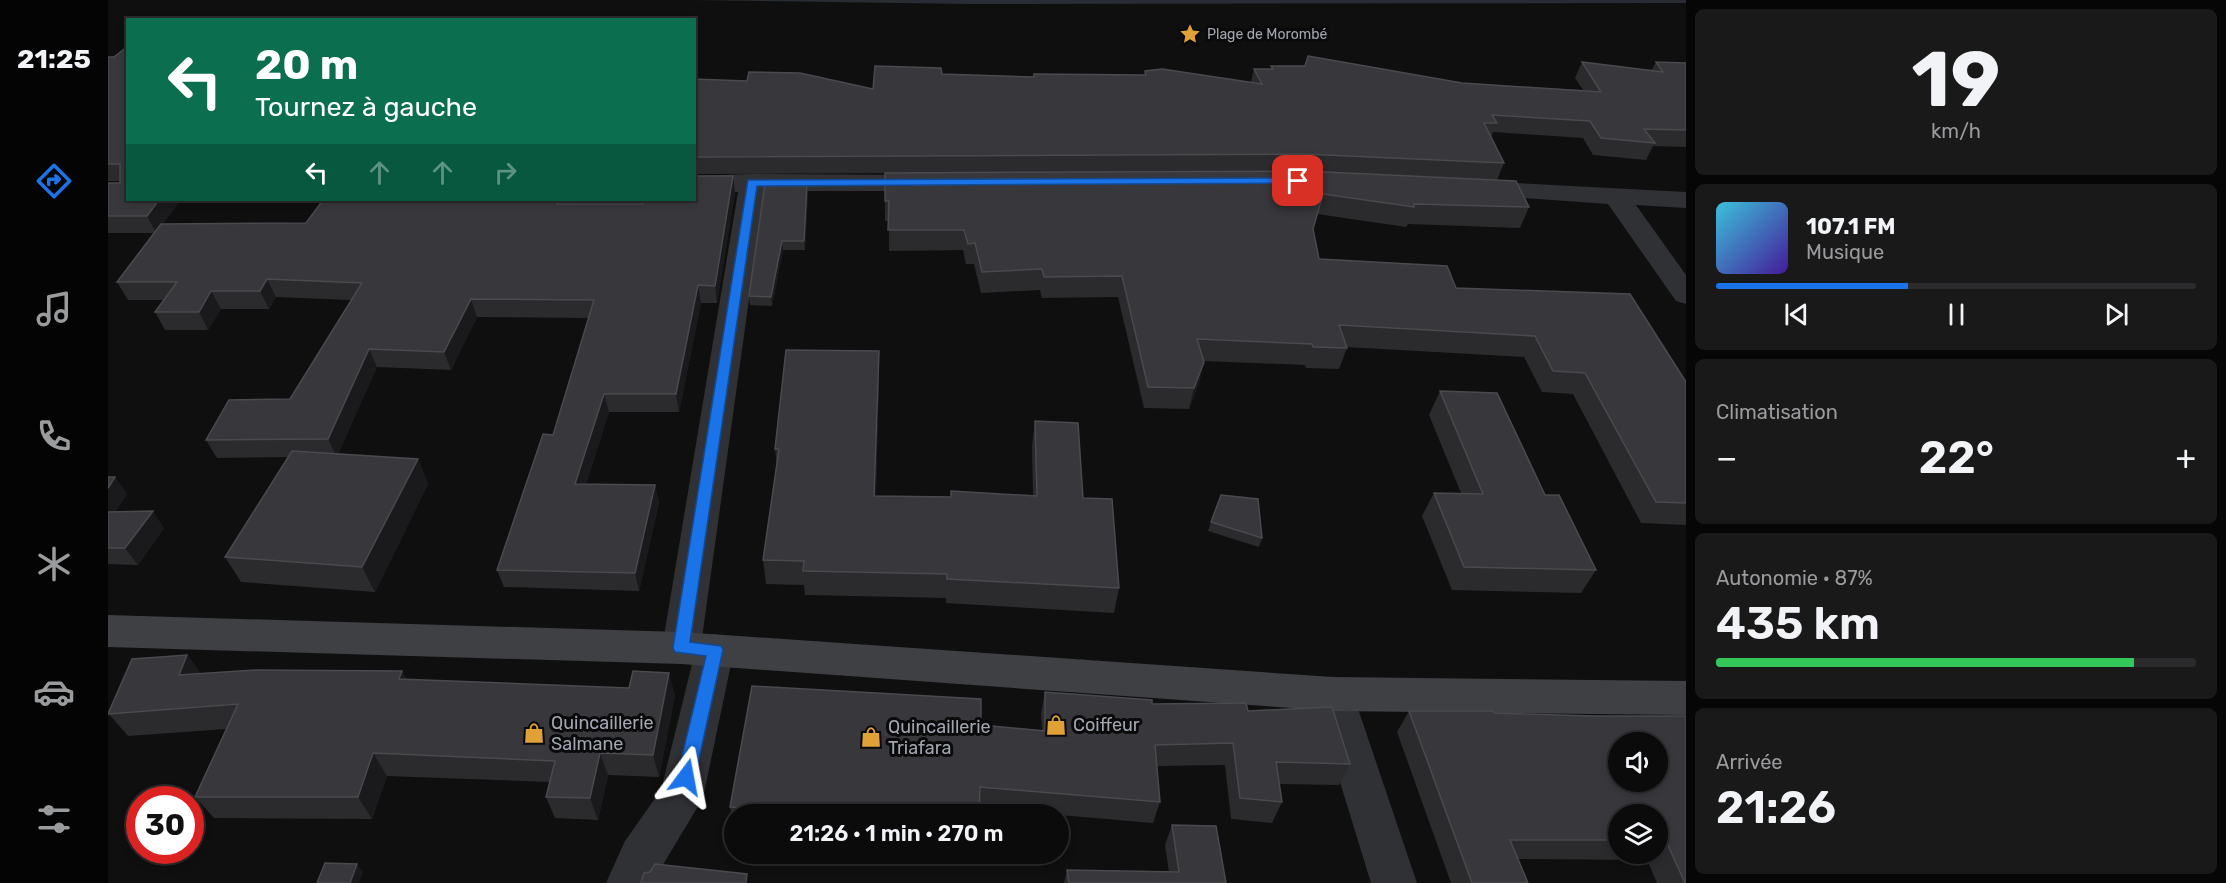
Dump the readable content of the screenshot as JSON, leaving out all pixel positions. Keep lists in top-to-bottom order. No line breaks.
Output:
{"places":{"place":["Plage de Morombé"],"shop":["Coiffeur","Quincaillerie Salmane","Quincaillerie Triafara"]},"page":{"tabs":"21:25","tile":[["19","km/h"],"Climatisation",["Autonomie · 87%","435 km"],["Arrivée","21:26"]],"turn":["20 m","Tournez à gauche"],"song":["107.1 FM","Musique"],"heat":["−","22°","+"],"limit":"30","trip":"21:26 · 1 min · 270 m"}}
